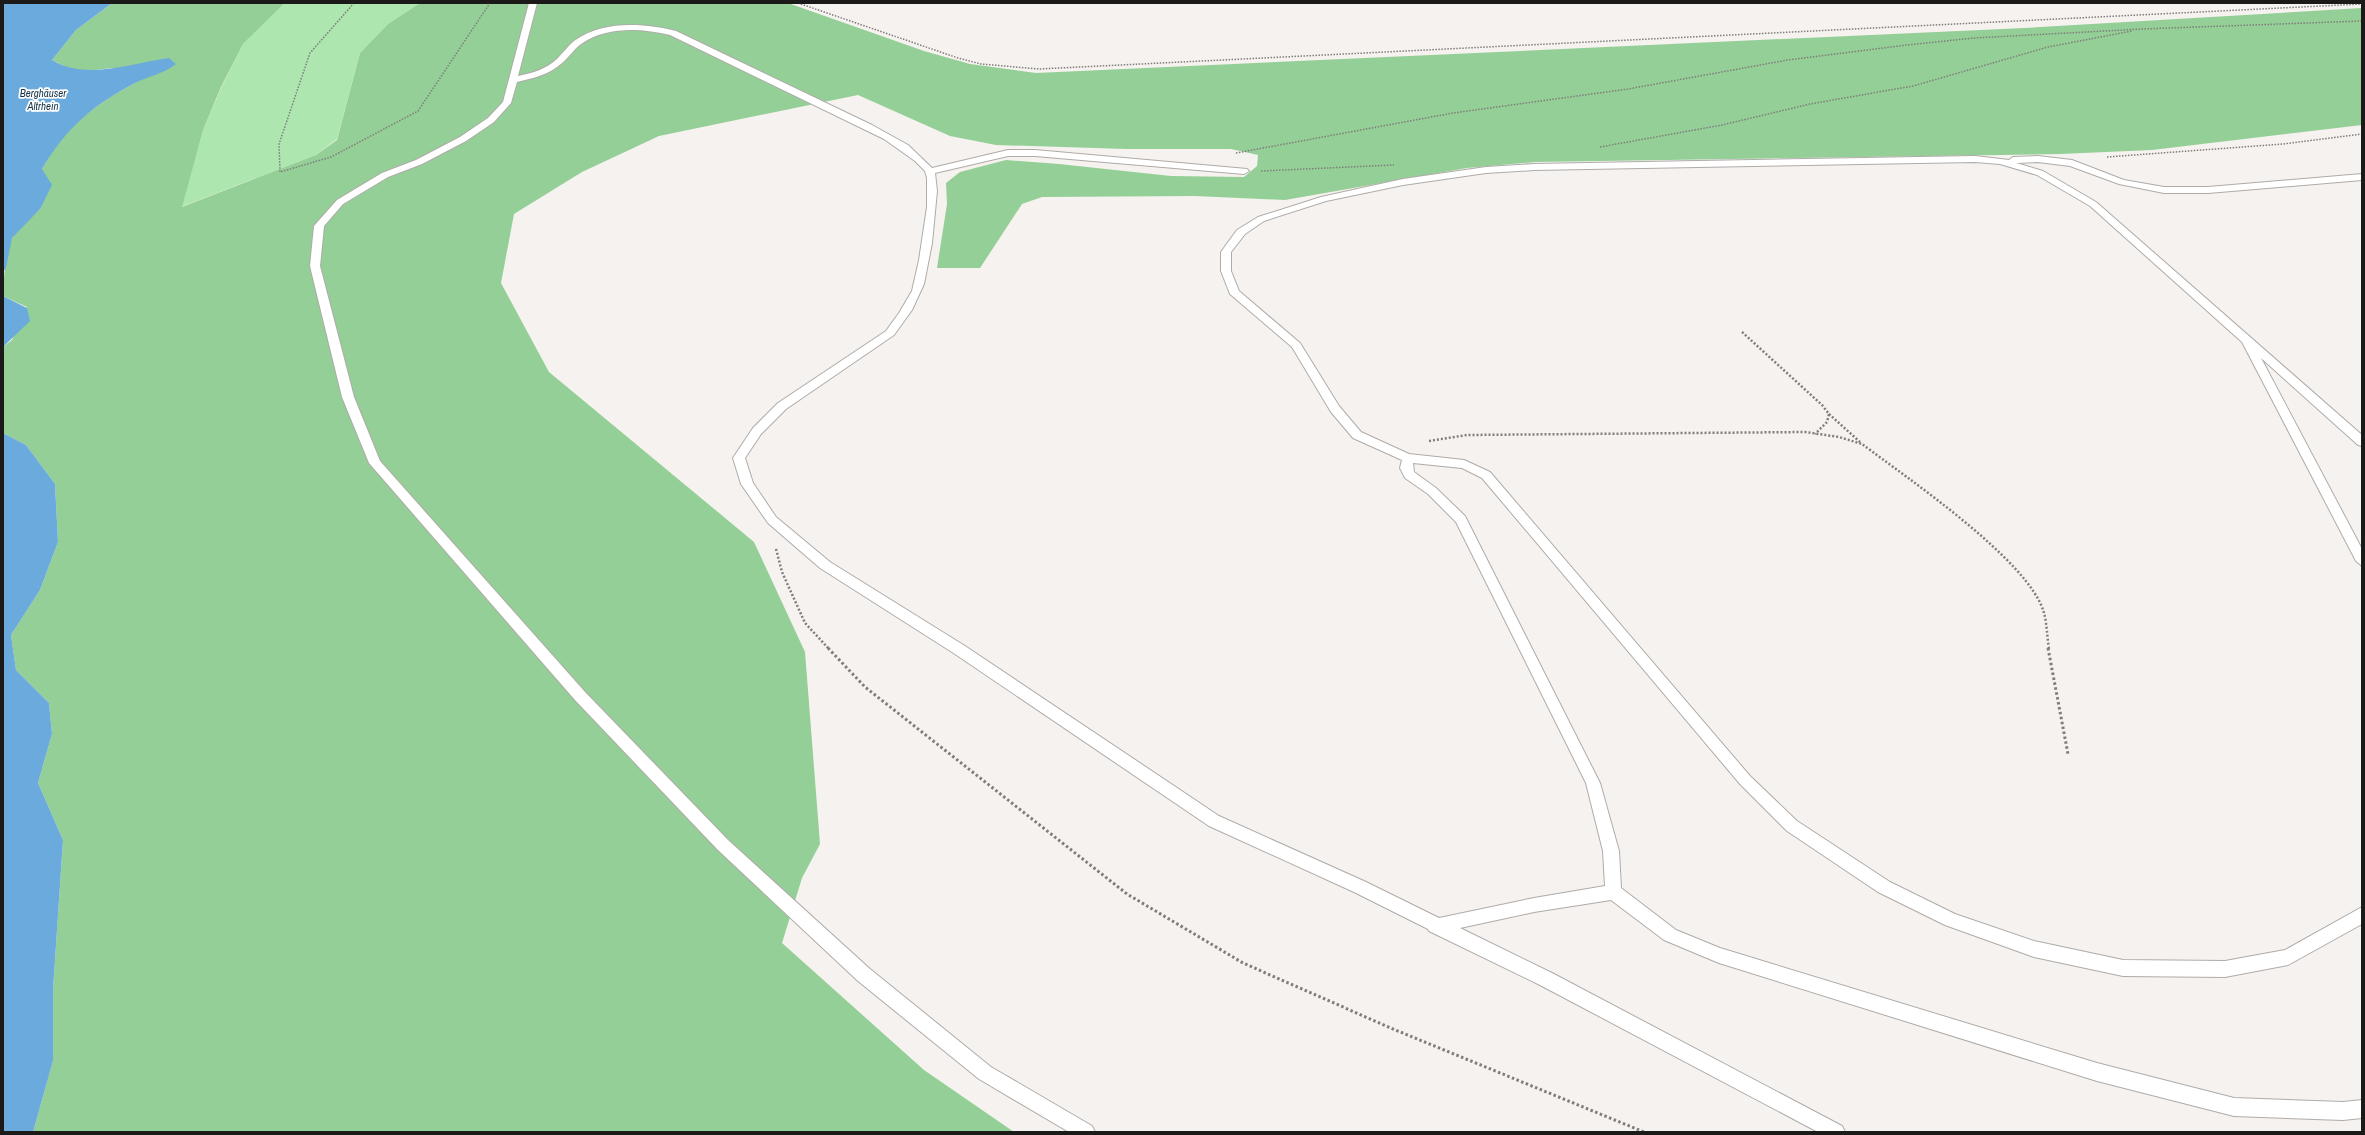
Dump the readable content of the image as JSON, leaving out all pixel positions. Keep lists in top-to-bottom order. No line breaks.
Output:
{"water":["Berghäuser Altrhein"]}
